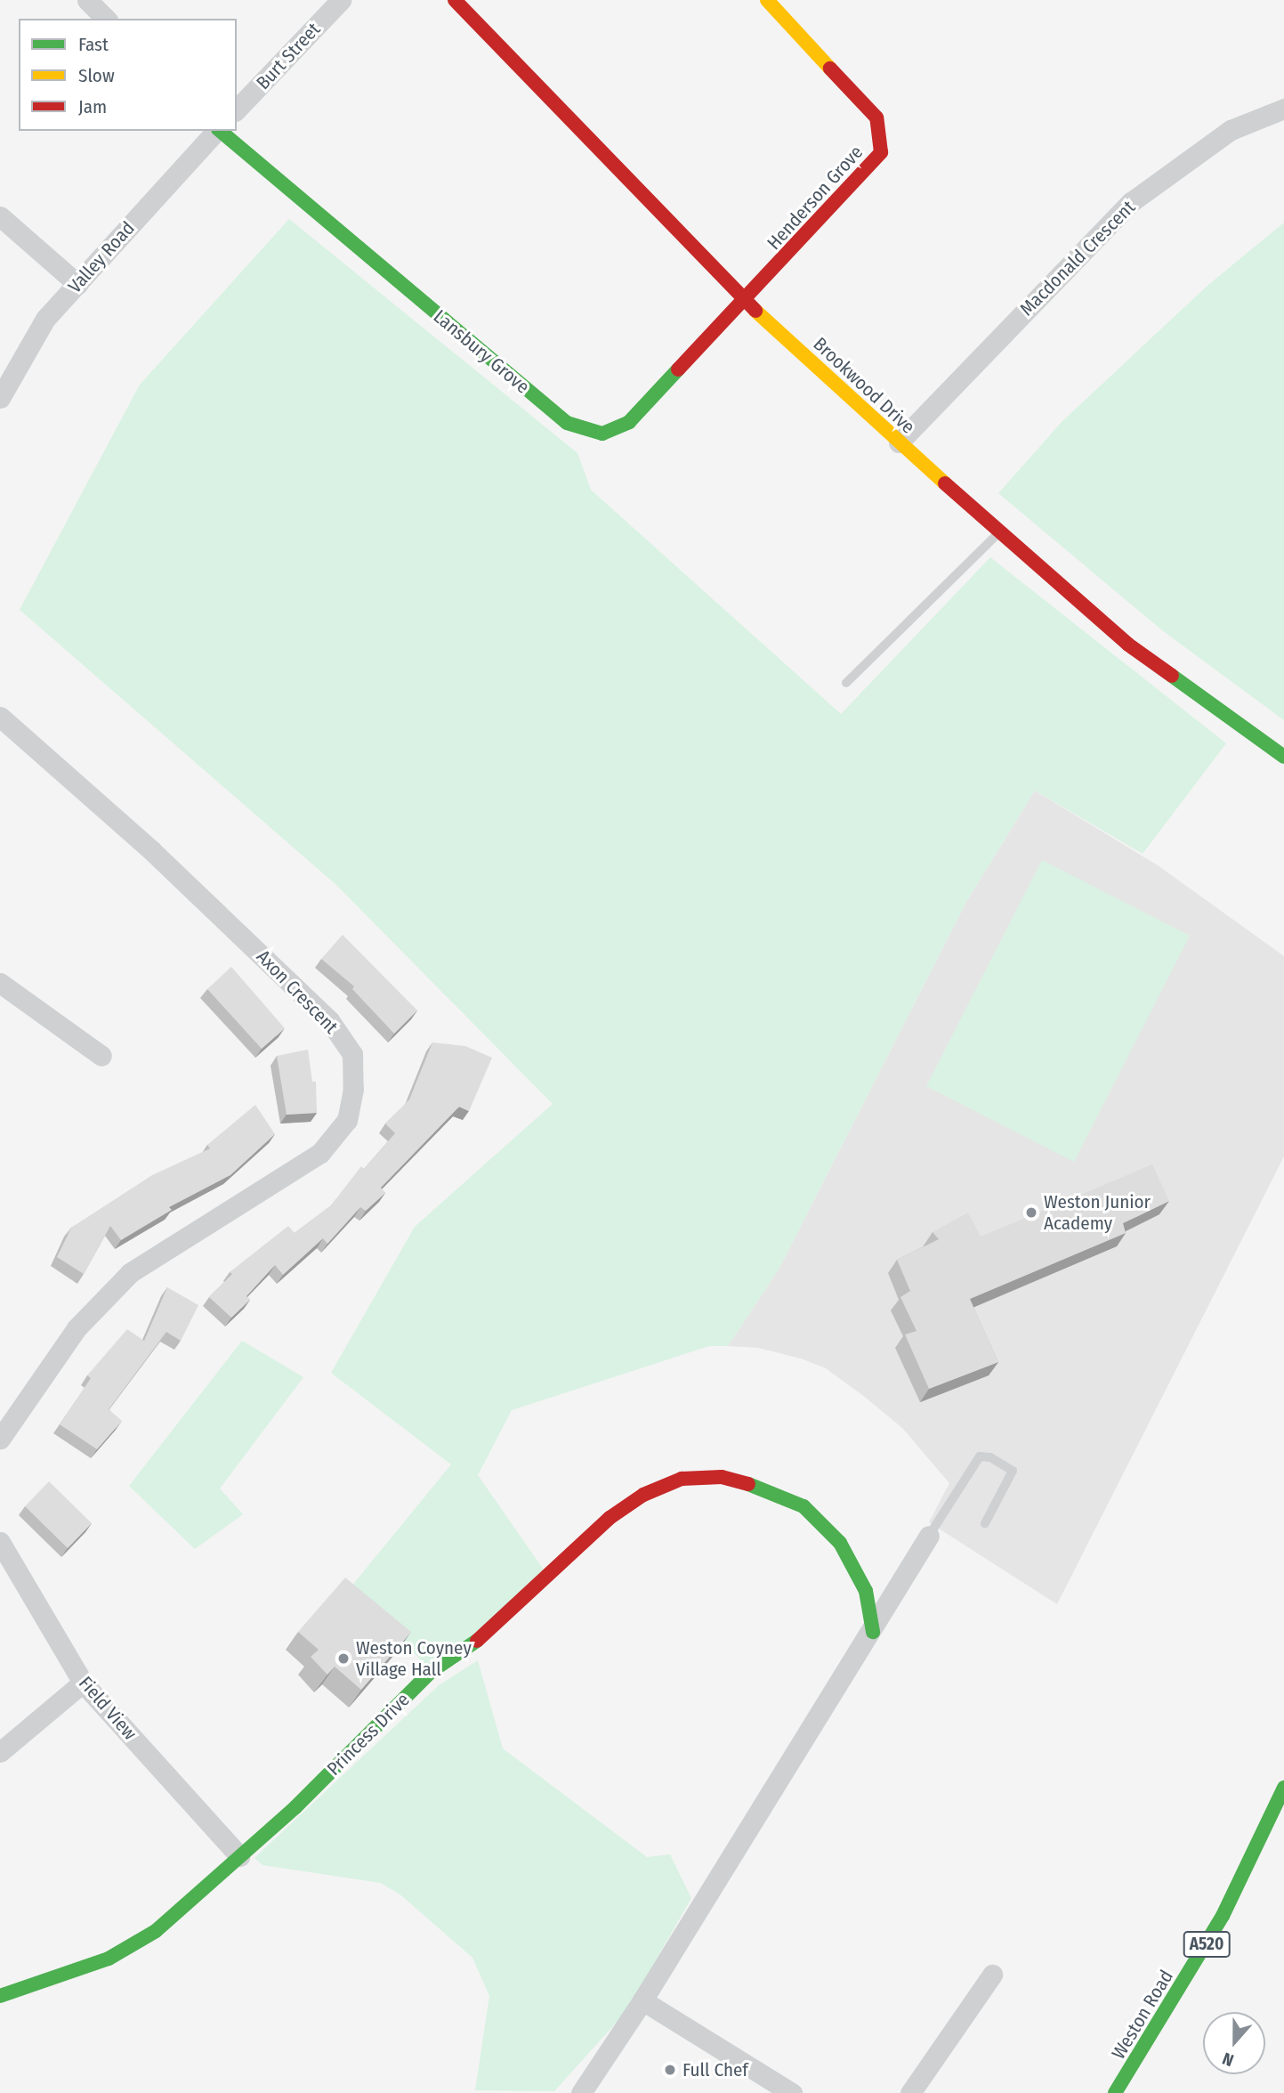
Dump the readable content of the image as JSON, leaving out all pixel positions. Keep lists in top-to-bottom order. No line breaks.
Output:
{"streets":{"main road":["Henderson Grove","Lansbury Grove","Brookwood Drive","Princess Drive","A520","Weston Road"],"street":["Burt Street","Valley Road","Macdonald Crescent","Axon Crescent","Field View"]},"crossings":[["Henderson Grove","Lansbury Grove"],["Henderson Grove","Brookwood Drive"],["Macdonald Crescent","Brookwood Drive"],["Lansbury Grove","Brookwood Drive"],["Field View","Princess Drive"]],"places":["Weston Junior Academy","Weston Coyney Village Hall","Full Chef"],"legend":["Fast","Slow","Jam"],"north":"bottom"}
